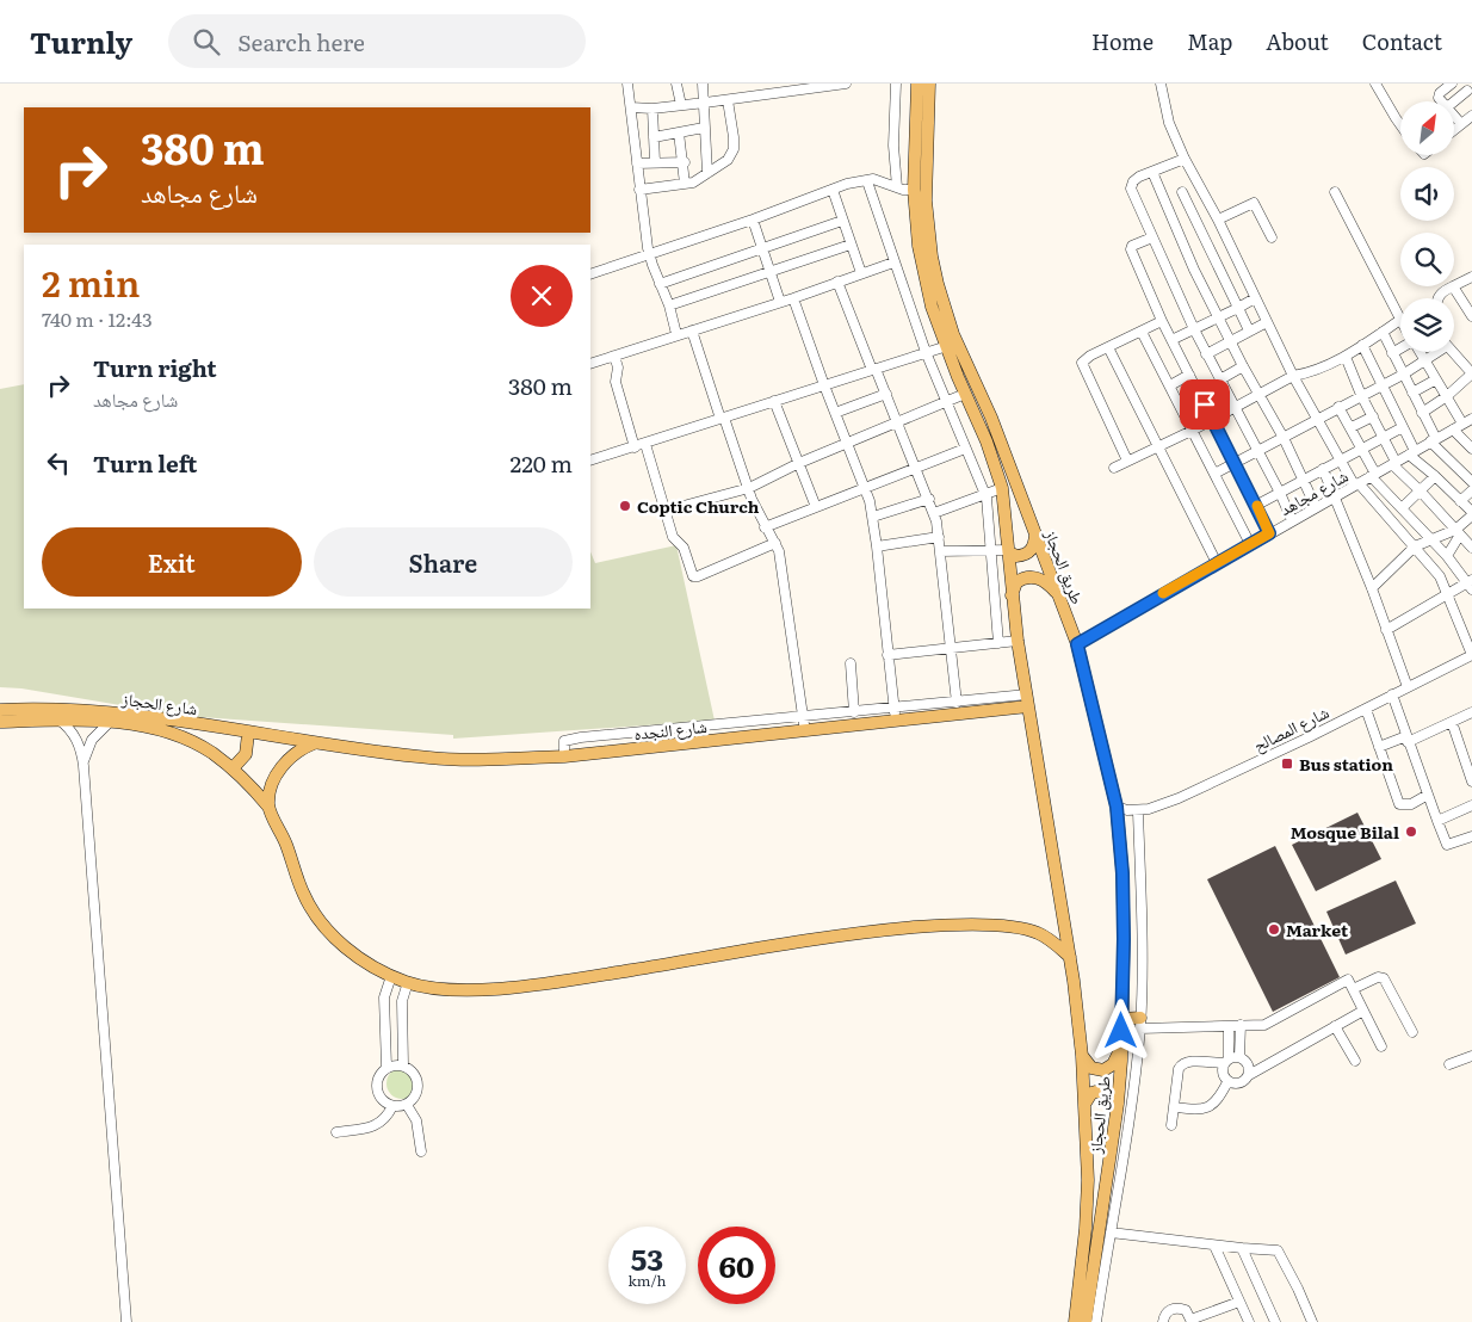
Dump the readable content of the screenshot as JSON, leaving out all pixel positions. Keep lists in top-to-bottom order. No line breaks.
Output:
{"streets":{"main road":["طريق الحجاز","شارع الحجاز","شارع النجده"],"street":["شارع مجاهد","شارع المصالح"]},"crossings":[["شارع مجاهد","طريق الحجاز"],["طريق الحجاز","شارع الحجاز"],["طريق الحجاز","شارع المصالح"],["طريق الحجاز","شارع النجده"],["شارع الحجاز","شارع النجده"]],"places":{"other":["Coptic Church","Mosque Bilal","Market"],"transit":["Bus station"]},"north":"top right","page":{"header":"Turnly","search":"Search here","nav":["Home","Map","About","Contact"],"turn":["380 m","شارع مجاهد"],"heading":["2 min","740 m · 12:43"],"list":[{"name":"Turn right","note":"شارع مجاهد","value":"380 m"},{"name":"Turn left","value":"220 m"}],"buttons":["Exit","Share"],"speed":"53 km/h","limit":"60"}}
